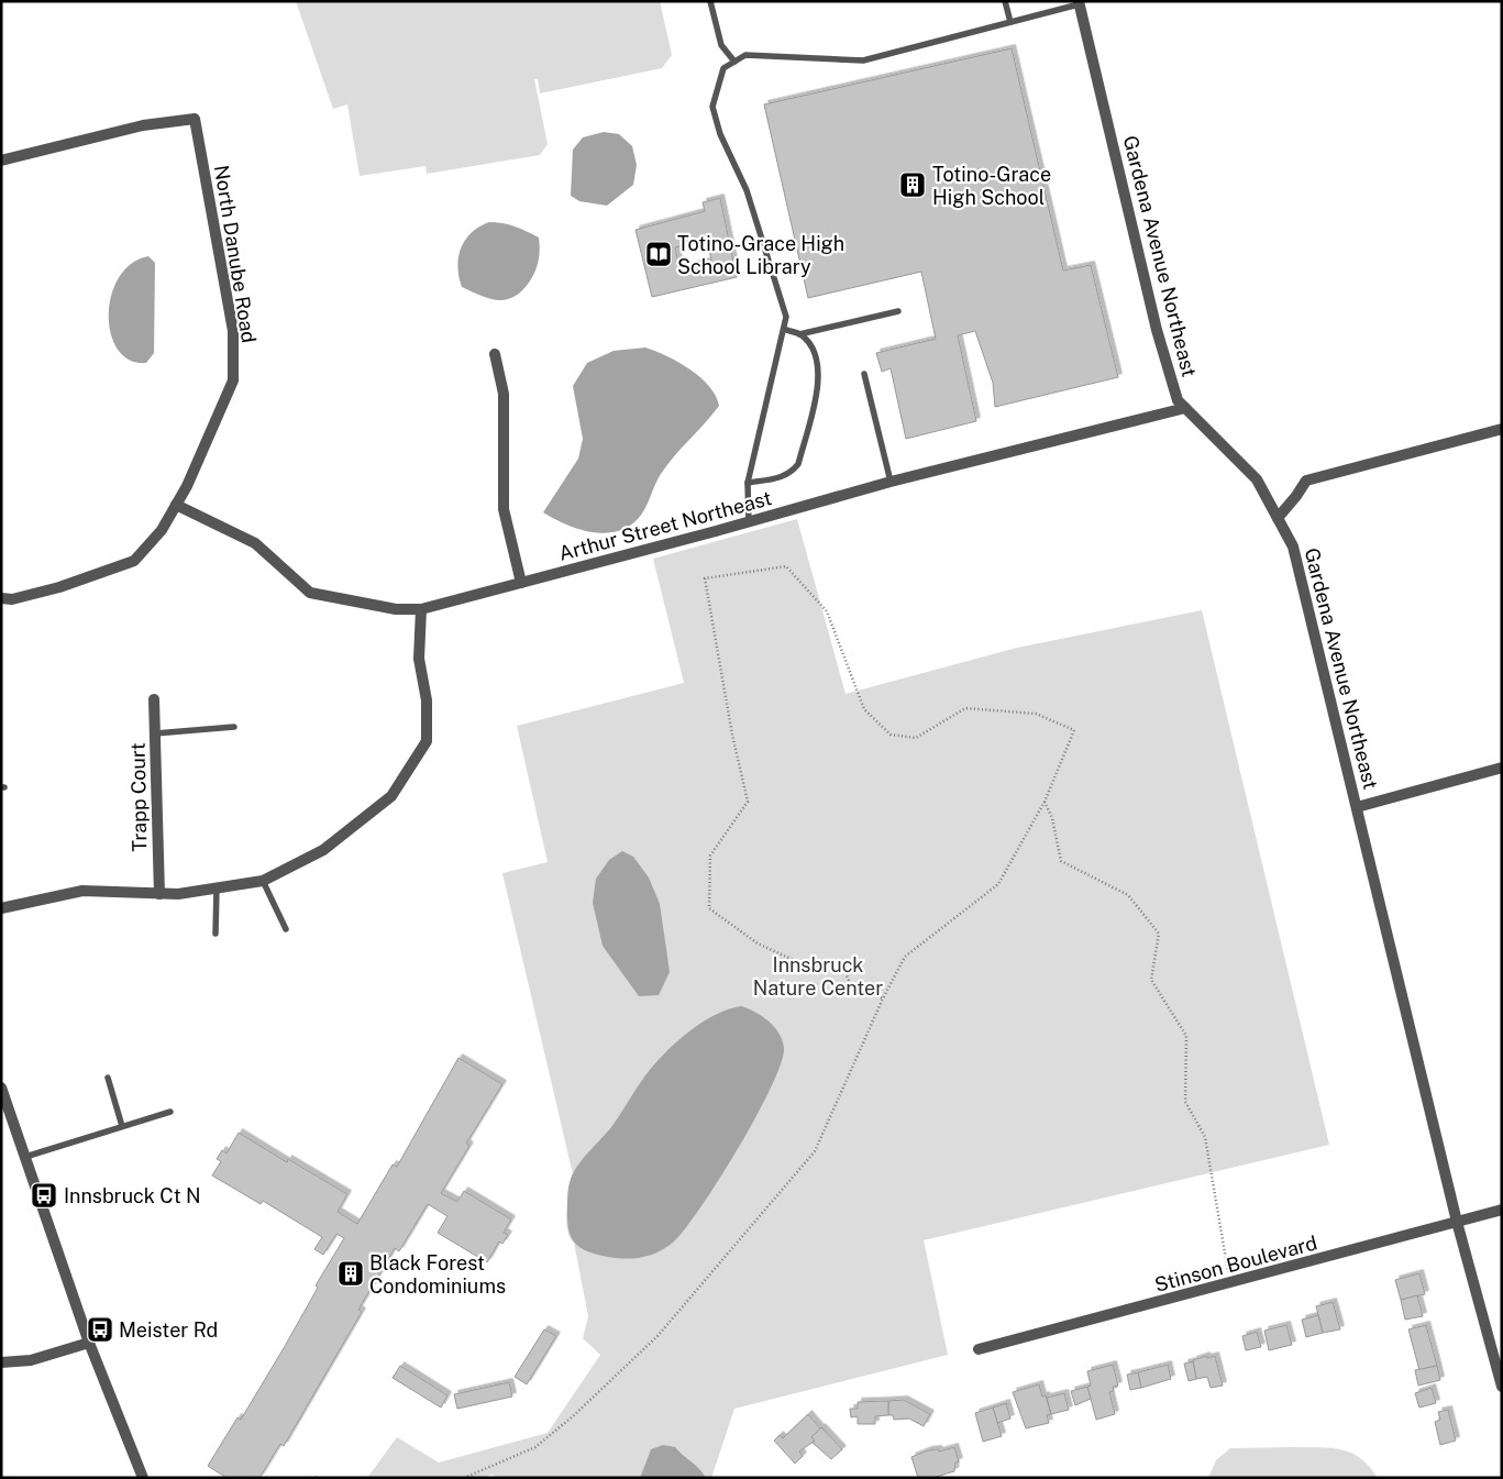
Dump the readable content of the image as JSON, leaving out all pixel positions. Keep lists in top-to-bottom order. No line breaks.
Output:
{"streets":{"street":["North Danube Road","Gardena Avenue Northeast","Arthur Street Northeast","Trapp Court","Stinson Boulevard"]},"crossings":[["North Danube Road","Arthur Street Northeast"],["Gardena Avenue Northeast","Arthur Street Northeast"],["Gardena Avenue Northeast","Stinson Boulevard"]],"parks":["Innsbruck Nature Center"],"places":{"building":["Totino-Grace High School","Black Forest Condominiums"],"library":["Totino-Grace High School Library"],"bus stop":["Innsbruck Ct N","Meister Rd"]}}
